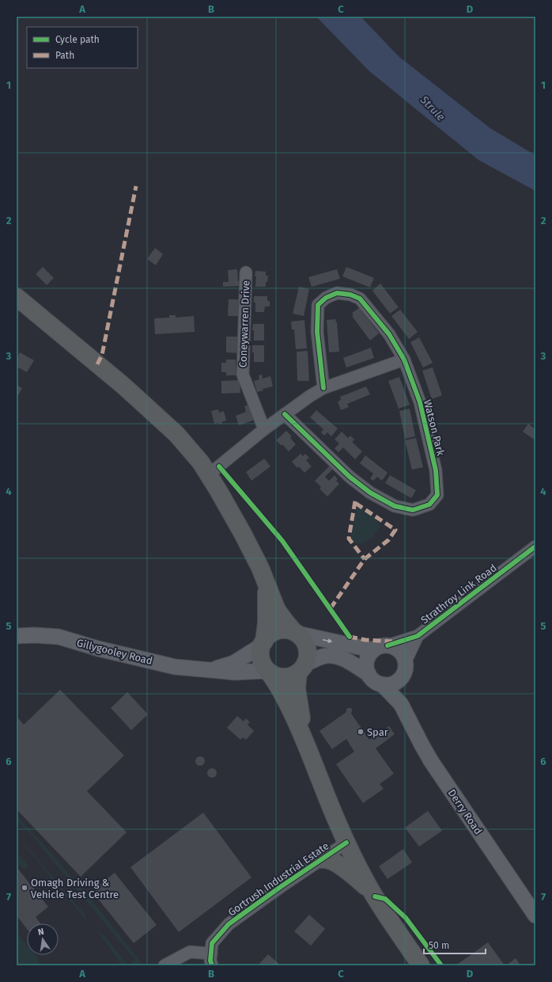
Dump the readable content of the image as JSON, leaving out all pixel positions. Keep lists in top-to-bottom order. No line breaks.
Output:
{"streets":{"main road":["Gillygooley Road","Derry Road"],"street":["Coneywarren Drive","Watson Park","Strathroy Link Road","Gortrush Industrial Estate"]},"crossings":[["Strathroy Link Road","Derry Road"]],"water":["Strule"],"places":["Spar","Omagh Driving & Vehicle Test Centre"],"legend":["Cycle path","Path"],"scale_bar":"50 m","north":"top","grid":{"columns":["A","B","C","D"],"rows":["1","2","3","4","5","6","7"]}}
